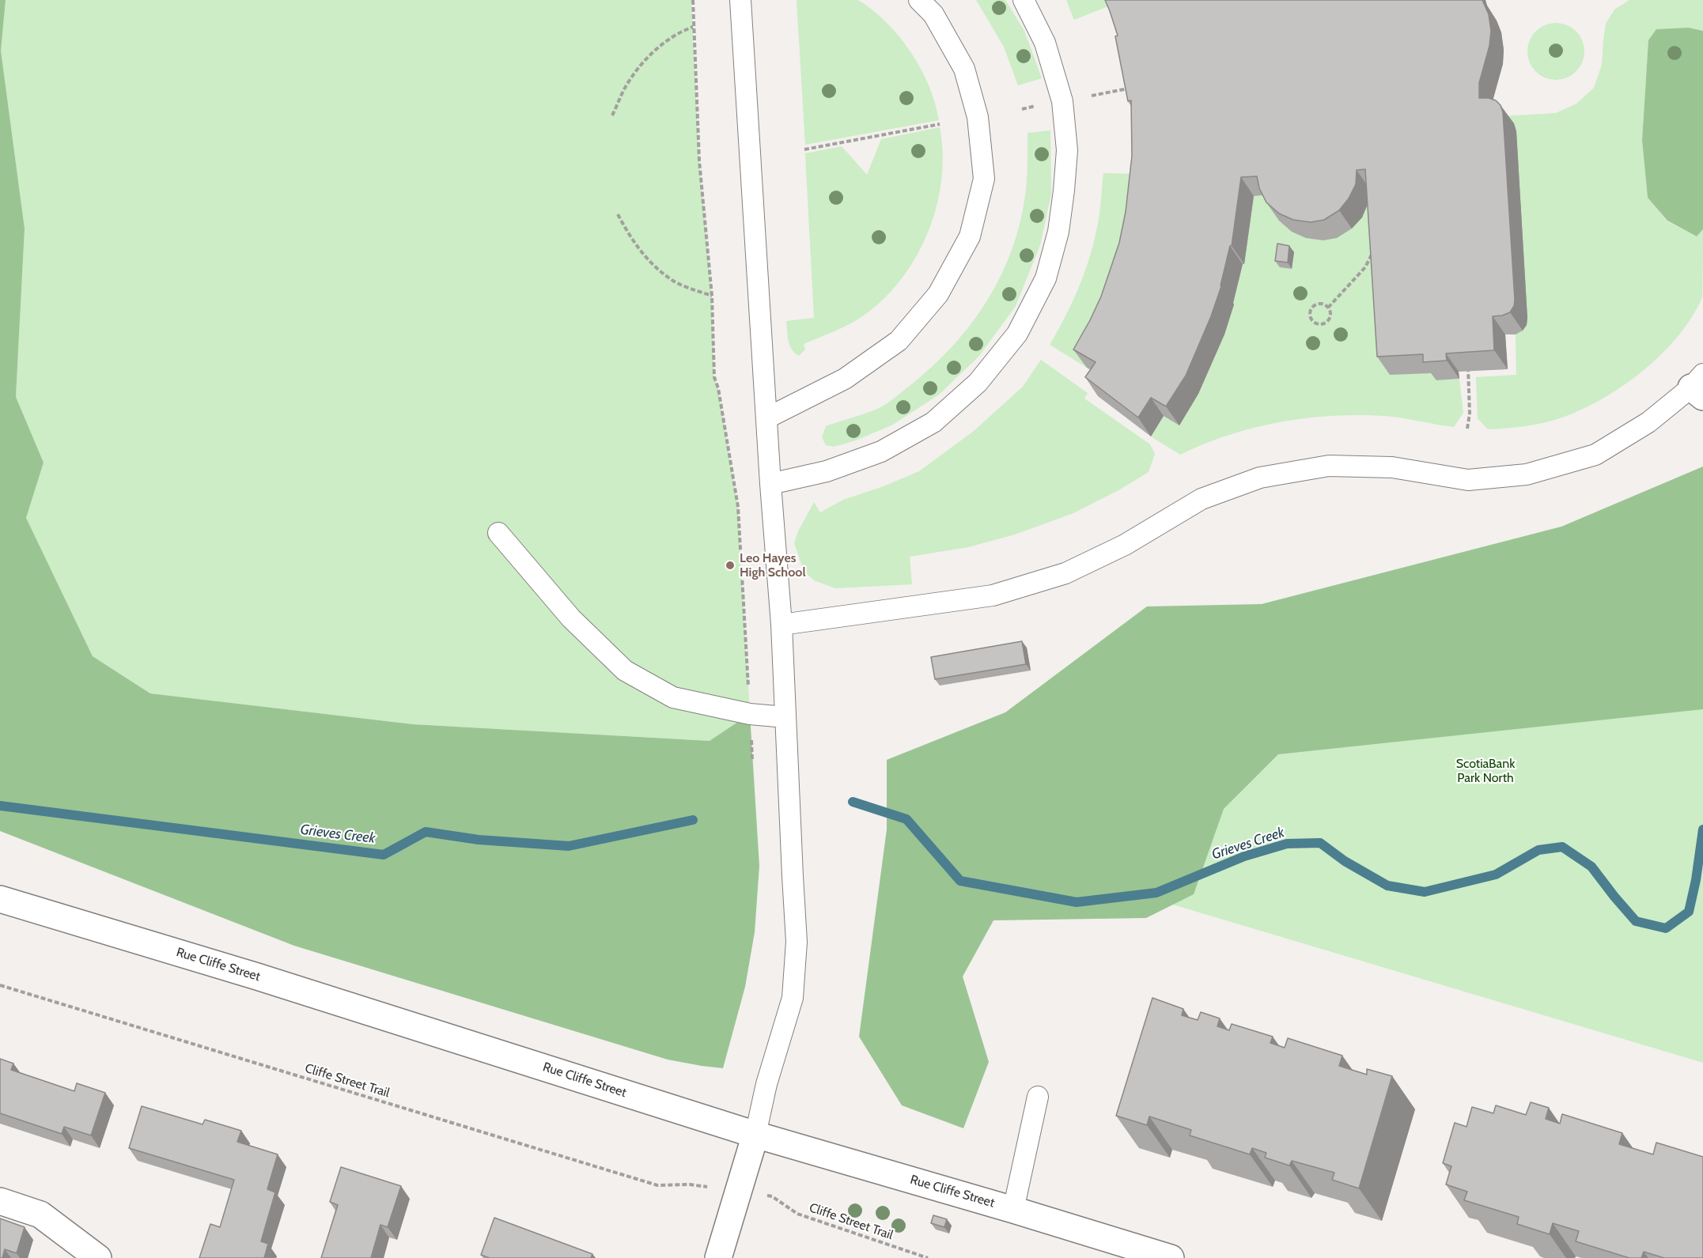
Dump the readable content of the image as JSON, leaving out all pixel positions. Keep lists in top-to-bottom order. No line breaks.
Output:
{"streets":{"main road":["Rue Cliffe Street"],"path":["Cliffe Street Trail"]},"water":["Grieves Creek"],"parks":["ScotiaBank Park North"],"places":["Leo Hayes High School"]}
